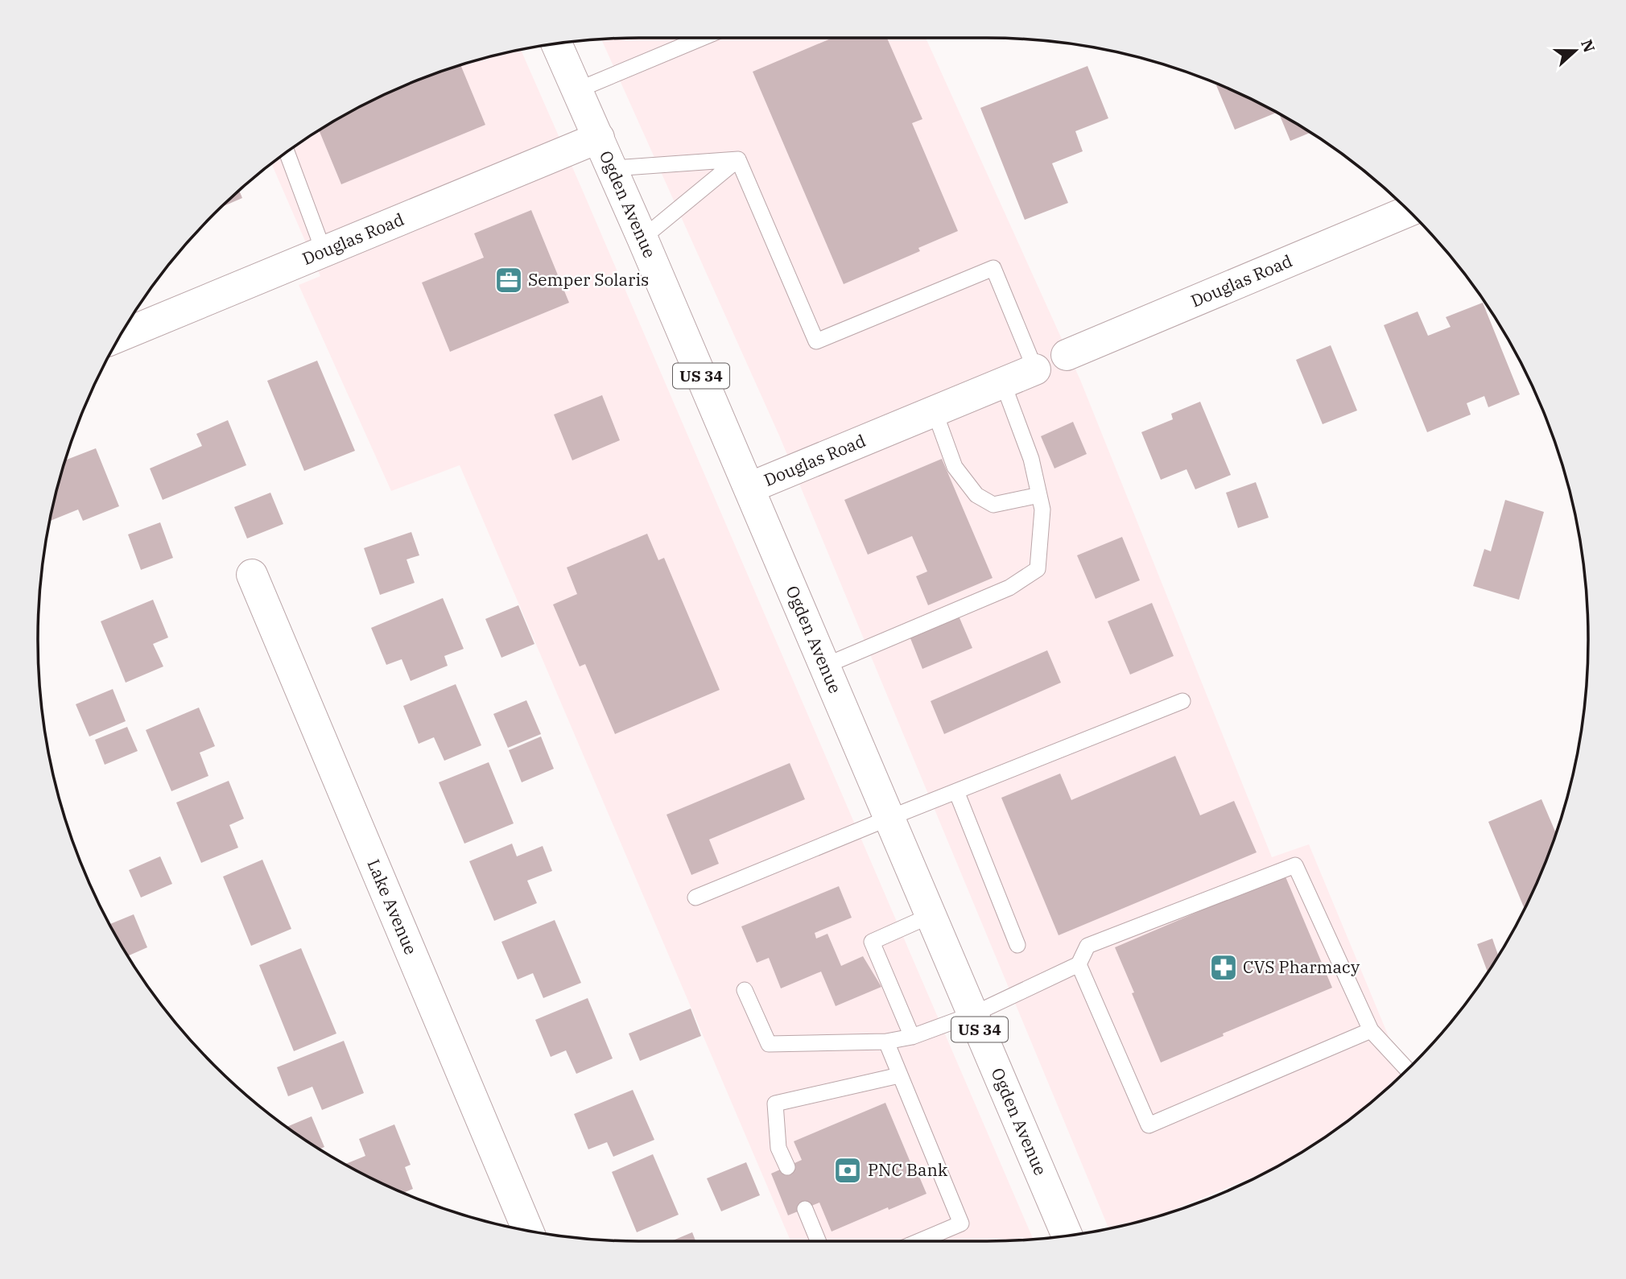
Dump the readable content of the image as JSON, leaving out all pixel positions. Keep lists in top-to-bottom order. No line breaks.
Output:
{"streets":{"street":["Ogden Avenue","Douglas Road","US 34","Lake Avenue"]},"crossings":[["Ogden Avenue","Douglas Road"]],"places":{"office":["Semper Solaris"],"pharmacy":["CVS Pharmacy"],"bank":["PNC Bank"]},"north":"right"}
